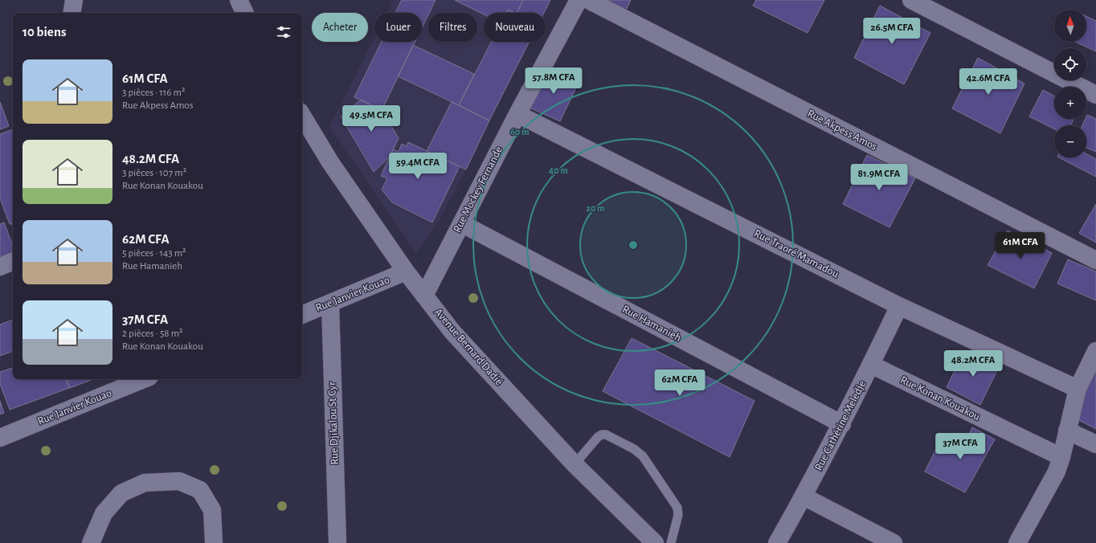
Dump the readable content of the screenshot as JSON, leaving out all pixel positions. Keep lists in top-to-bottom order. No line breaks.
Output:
{"streets":{"street":["Rue Akpess Amos","Rue Mockey Fernande","Rue Traoré Mamadou","Rue Janvier Kouao","Rue Hamanieh","Avenue Bernard Dadié","Rue Konan Kouakou","Rue Djikalou St Cyr","Rue Cathérine Meledje"]},"crossings":[["Rue Mockey Fernande","Rue Traoré Mamadou"],["Rue Mockey Fernande","Rue Hamanieh"],["Rue Mockey Fernande","Avenue Bernard Dadié"],["Rue Traoré Mamadou","Rue Cathérine Meledje"],["Rue Janvier Kouao","Avenue Bernard Dadié"],["Rue Janvier Kouao","Rue Djikalou St Cyr"],["Rue Hamanieh","Rue Cathérine Meledje"],["Rue Konan Kouakou","Rue Cathérine Meledje"]],"north":"top","page":{"map_buttons":["+","−"],"chip":["Acheter","Louer","Filtres","Nouveau"],"heading":"10 biens","price":["26.5M CFA","57.8M CFA","42.6M CFA","49.5M CFA","59.4M CFA","81.9M CFA","61M CFA","48.2M CFA","62M CFA","37M CFA"],"list":[{"name":"61M CFA","note":"3 pièces · 116 m² · Rue Akpess Amos"},{"name":"48.2M CFA","note":"3 pièces · 107 m² · Rue Konan Kouakou"},{"name":"62M CFA","note":"5 pièces · 143 m² · Rue Hamanieh"},{"name":"37M CFA","note":"2 pièces · 58 m² · Rue Konan Kouakou"}]},"rings":["60 m","40 m","20 m"]}
